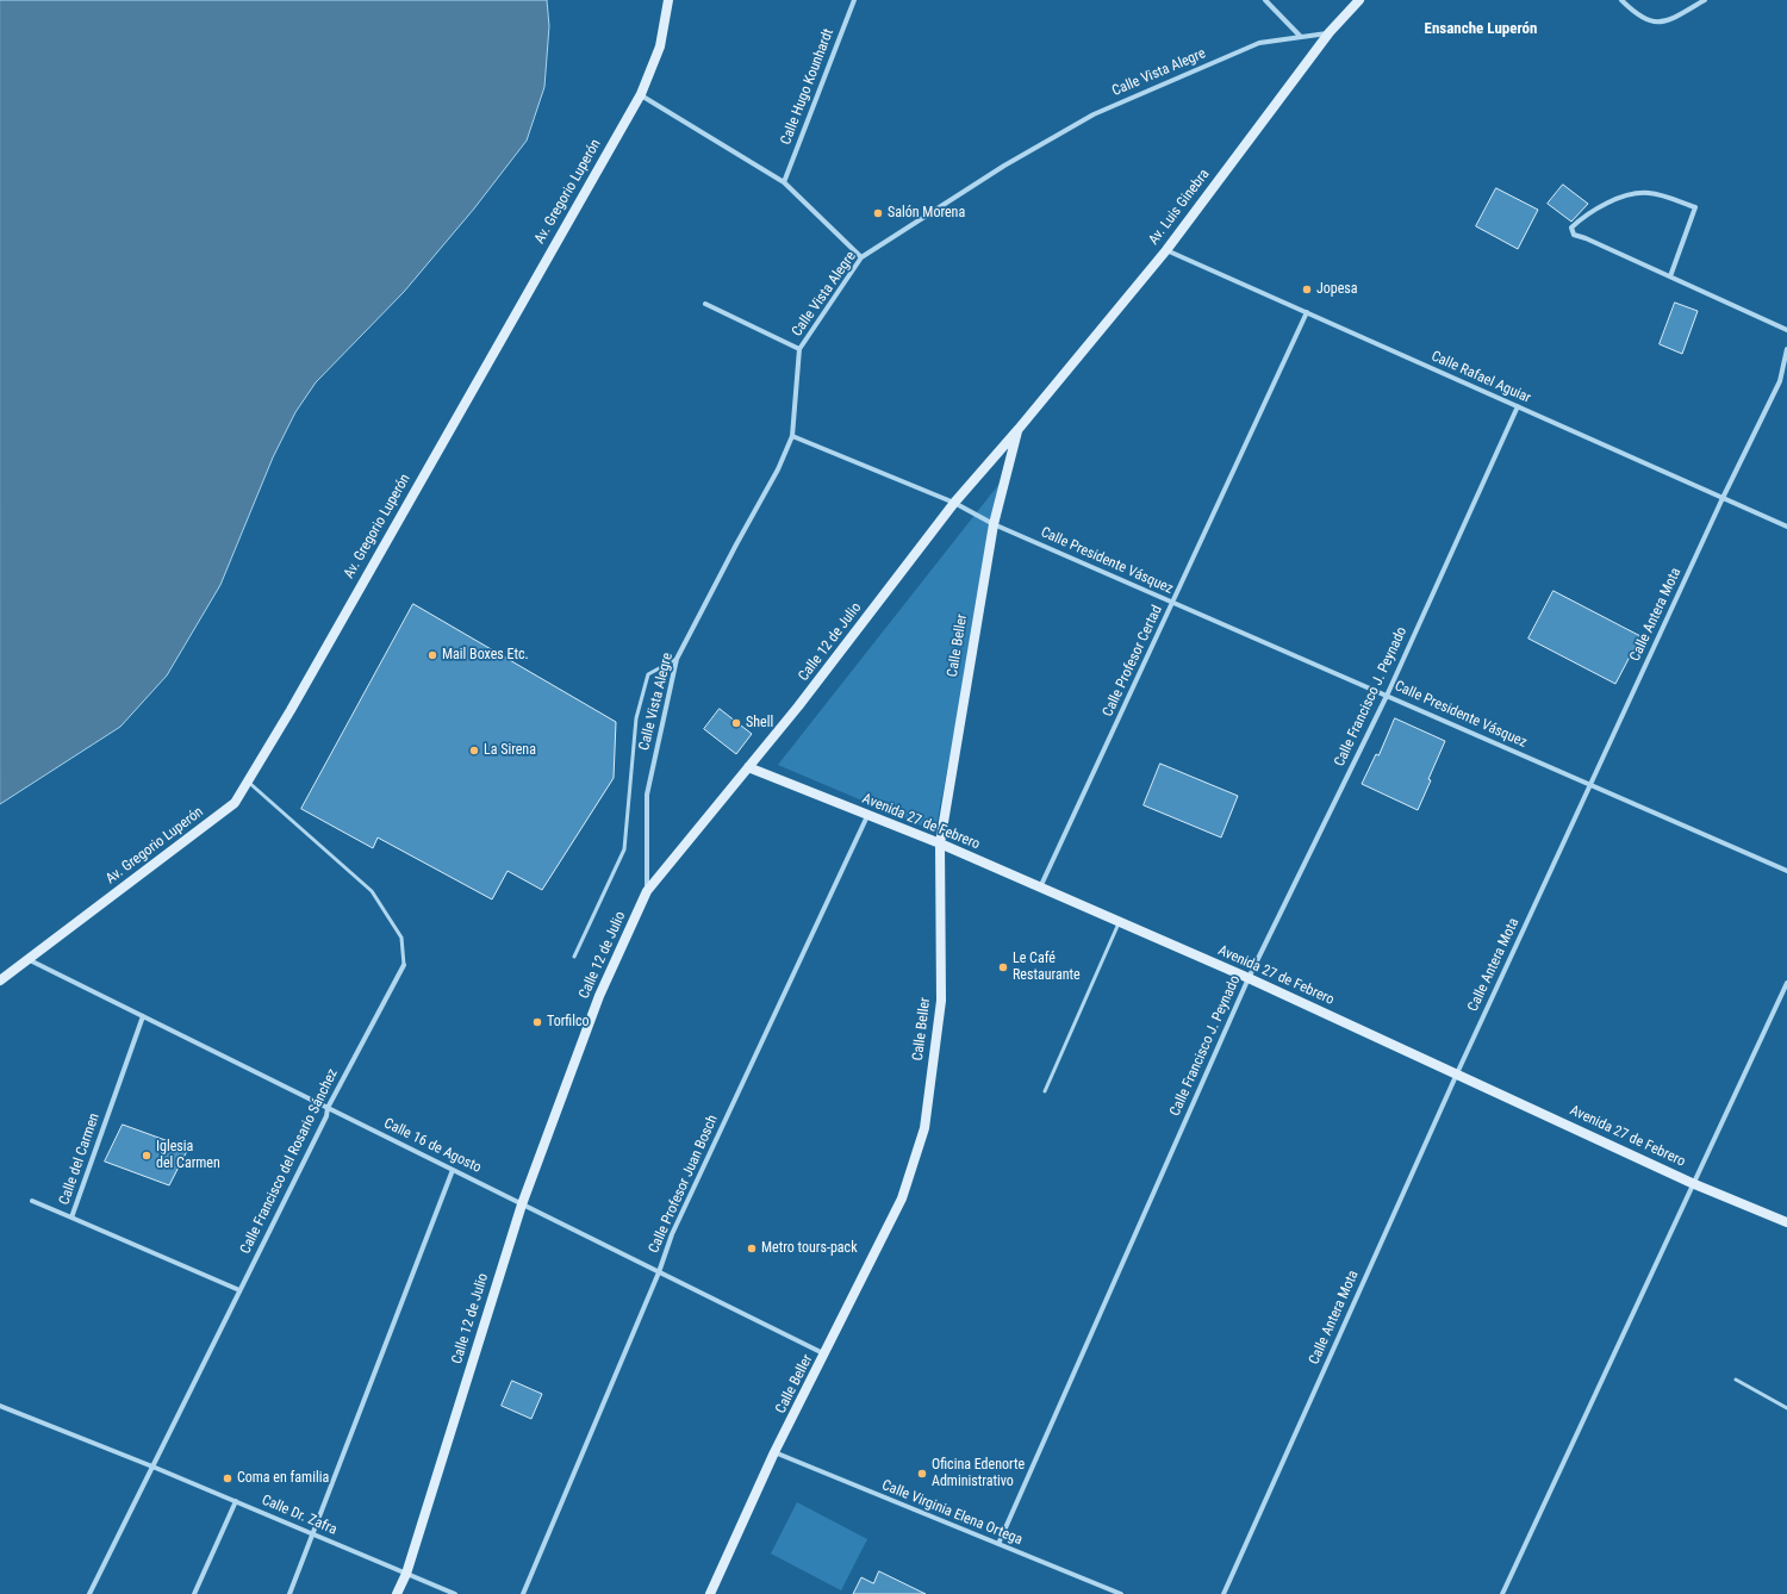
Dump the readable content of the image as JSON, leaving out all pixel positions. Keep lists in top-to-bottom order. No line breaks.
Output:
{"streets":{"street":["Calle Vista Alegre","Calle Hugo Kounhardt","Av. Gregorio Luperón","Av. Luis Ginebra","Calle Rafael Aguiar","Calle Presidente Vásquez","Calle Antera Mota","Calle 12 de Julio","Calle Beller","Calle Profesor Certad","Calle Francisco J. Peynado","Avenida 27 de Febrero","Calle 16 de Agosto","Calle del Carmen","Calle Francisco del Rosario Sánchez","Calle Profesor Juan Bosch","Calle Virginia Elena Ortega","Calle Dr. Zafra"]},"crossings":[["Calle Vista Alegre","Av. Luis Ginebra"],["Calle Vista Alegre","Calle 12 de Julio"],["Av. Gregorio Luperón","Calle 16 de Agosto"],["Av. Gregorio Luperón","Calle Francisco del Rosario Sánchez"],["Av. Luis Ginebra","Calle Rafael Aguiar"],["Av. Luis Ginebra","Calle 12 de Julio"],["Av. Luis Ginebra","Calle Beller"],["Calle Rafael Aguiar","Calle Antera Mota"],["Calle Rafael Aguiar","Calle Profesor Certad"],["Calle Rafael Aguiar","Calle Francisco J. Peynado"],["Calle Presidente Vásquez","Calle Antera Mota"],["Calle Presidente Vásquez","Calle 12 de Julio"],["Calle Presidente Vásquez","Calle Beller"],["Calle Presidente Vásquez","Calle Profesor Certad"],["Calle Presidente Vásquez","Calle Francisco J. Peynado"],["Calle Antera Mota","Avenida 27 de Febrero"],["Calle 12 de Julio","Calle Beller"],["Calle 12 de Julio","Avenida 27 de Febrero"],["Calle 12 de Julio","Calle 16 de Agosto"],["Calle 12 de Julio","Calle Dr. Zafra"],["Calle Beller","Avenida 27 de Febrero"],["Calle Beller","Calle 16 de Agosto"],["Calle Beller","Calle Virginia Elena Ortega"],["Calle Profesor Certad","Avenida 27 de Febrero"],["Calle Francisco J. Peynado","Avenida 27 de Febrero"],["Calle Francisco J. Peynado","Calle Virginia Elena Ortega"],["Avenida 27 de Febrero","Calle Profesor Juan Bosch"],["Calle 16 de Agosto","Calle del Carmen"],["Calle 16 de Agosto","Calle Francisco del Rosario Sánchez"],["Calle 16 de Agosto","Calle Profesor Juan Bosch"],["Calle del Carmen","Calle Francisco del Rosario Sánchez"],["Calle Francisco del Rosario Sánchez","Calle Dr. Zafra"]],"districts":["Ensanche Luperón"],"places":["Salón Morena","Jopesa","Mail Boxes Etc.","Shell","La Sirena","Le Café Restaurante","Torfilco","Iglesia del Carmen","Metro tours-pack","Oficina Edenorte Administrativo","Coma en familia"]}
